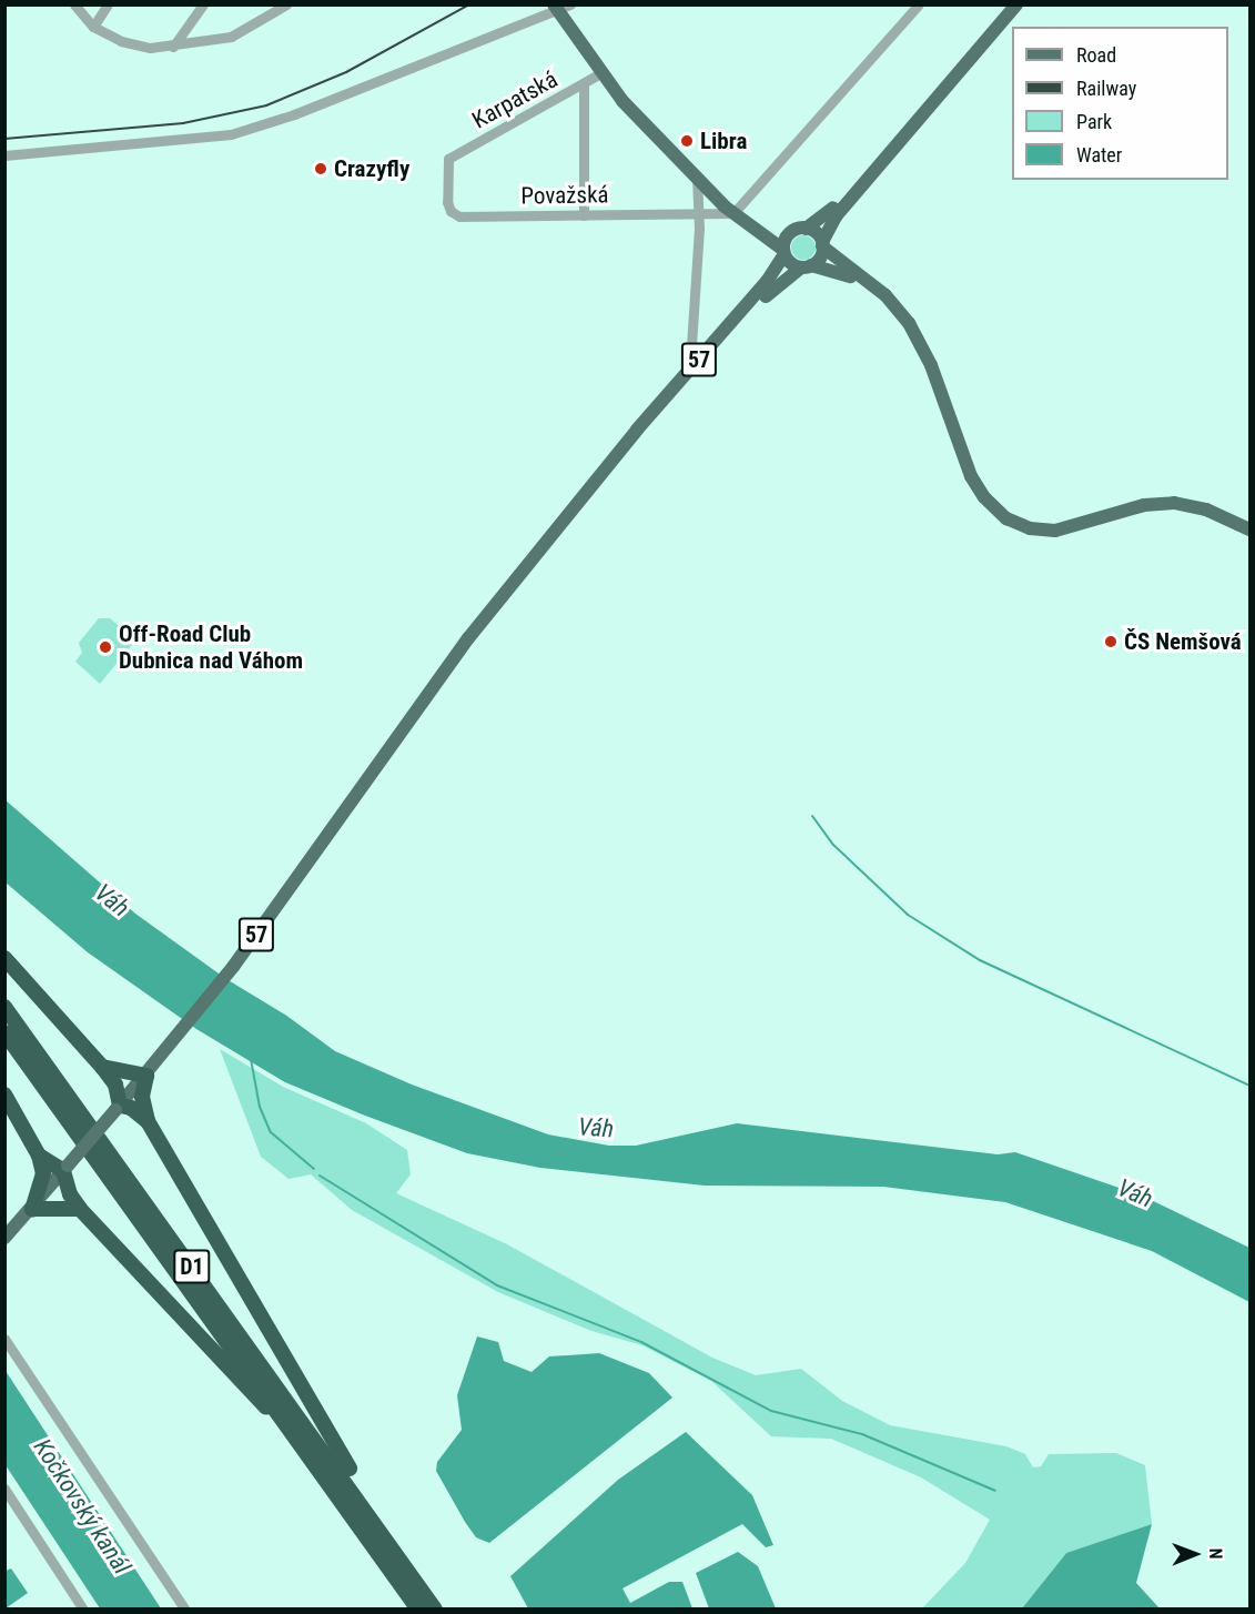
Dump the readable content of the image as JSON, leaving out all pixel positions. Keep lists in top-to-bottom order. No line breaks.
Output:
{"streets":{"highway":["D1"],"main road":["57"],"street":["Karpatská","Považská"]},"crossings":[["Karpatská","Považská"]],"water":["Váh","Kočkovský kanál"],"places":["Libra","Crazyfly","ČS Nemšová","Off-Road Club Dubnica nad Váhom"],"legend":["Road","Railway","Park","Water"],"north":"right"}
